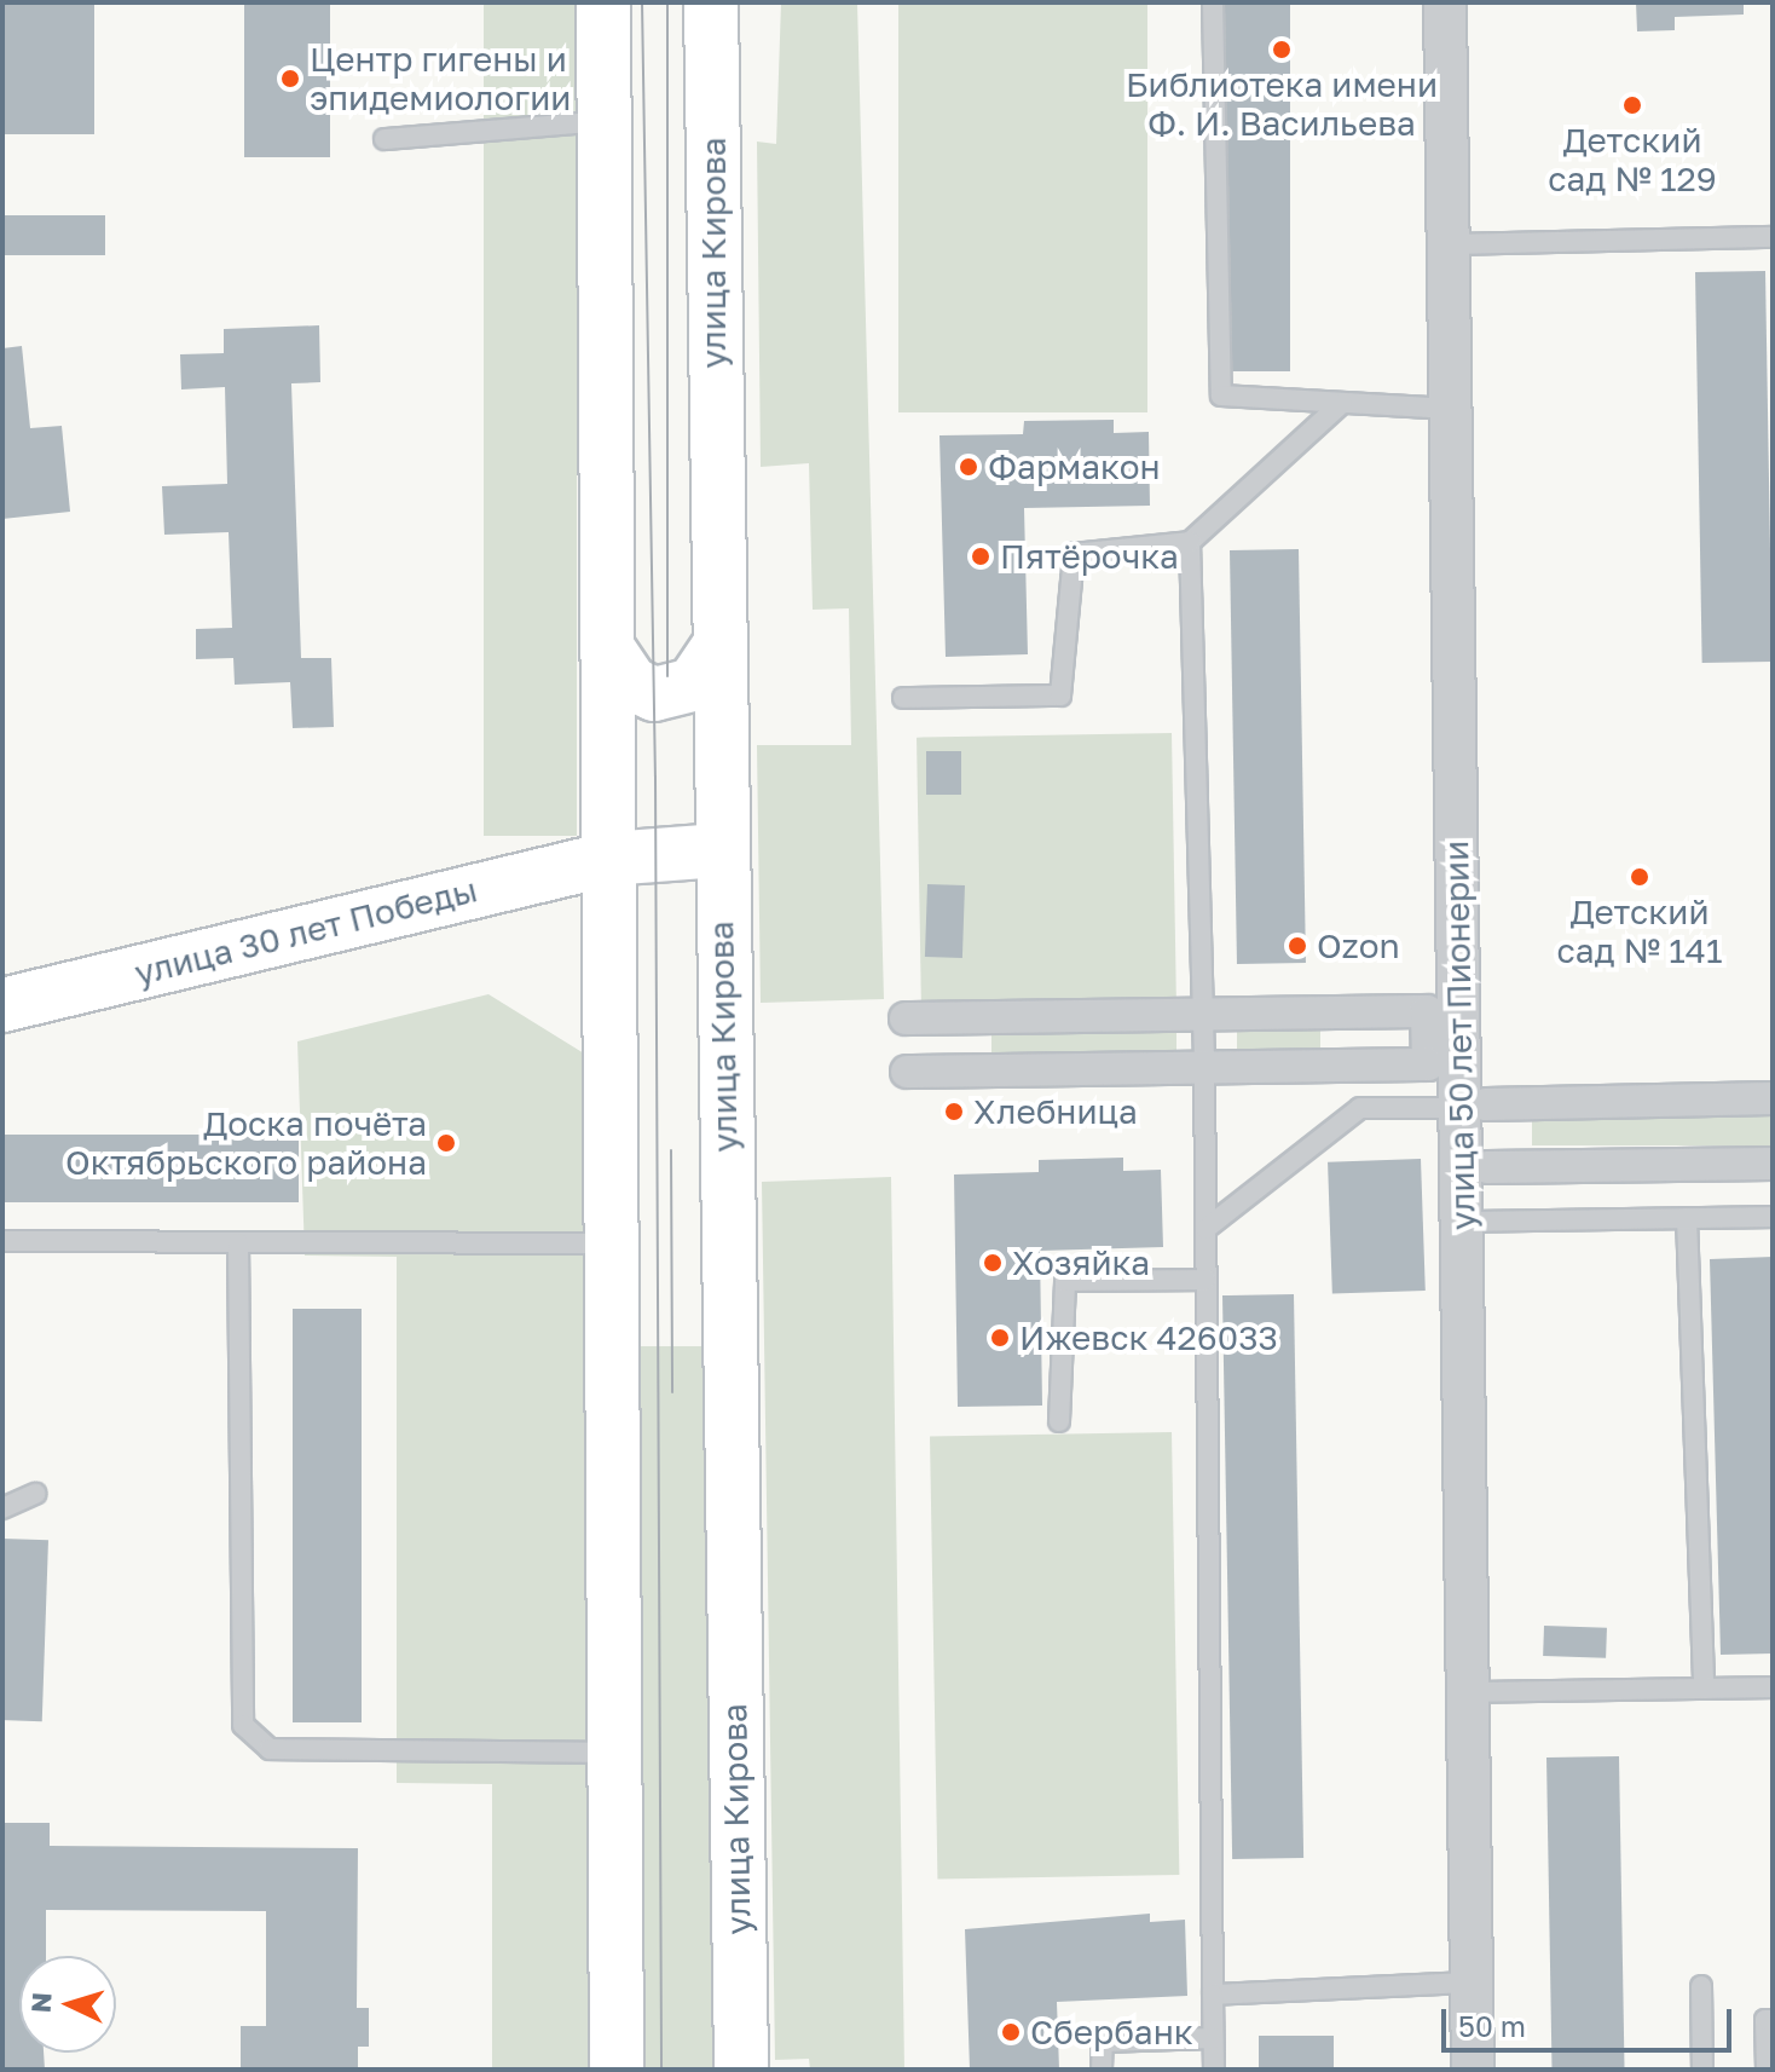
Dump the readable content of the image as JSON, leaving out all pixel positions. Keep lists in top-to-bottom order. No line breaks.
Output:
{"streets":{"main road":["улица Кирова","улица 30 лет Победы"],"street":["улица 50 лет Пионерии"]},"crossings":[["улица Кирова","улица 30 лет Победы"]],"places":["Библиотека имени Ф. И. Васильева","Центр гигены и эпидемиологии","Детский сад № 129","Фармакон","Пятёрочка","Детский сад № 141","Ozon","Хлебница","Доска почёта Октябрьского района","Хозяйка","Ижевск 426033","Сбербанк"],"scale_bar":"50 m","north":"left"}
